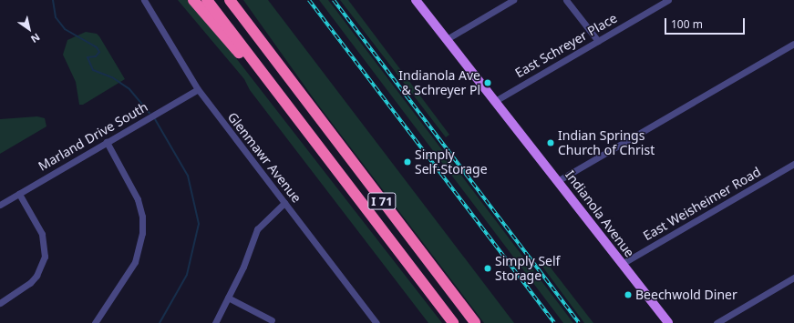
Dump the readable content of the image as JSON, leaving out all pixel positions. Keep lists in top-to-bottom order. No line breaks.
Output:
{"streets":{"highway":["I 71"],"main road":["Indianola Avenue"],"street":["East Schreyer Place","Marland Drive South","Glenmawr Avenue","East Weisheimer Road"]},"crossings":[["East Schreyer Place","Indianola Avenue"],["Marland Drive South","Glenmawr Avenue"],["East Weisheimer Road","Indianola Avenue"]],"places":["Indianola Ave & Schreyer Pl","Indian Springs Church of Christ","Simply Self-Storage","Simply Self Storage","Beechwold Diner"],"scale_bar":"100 m","north":"bottom right"}
